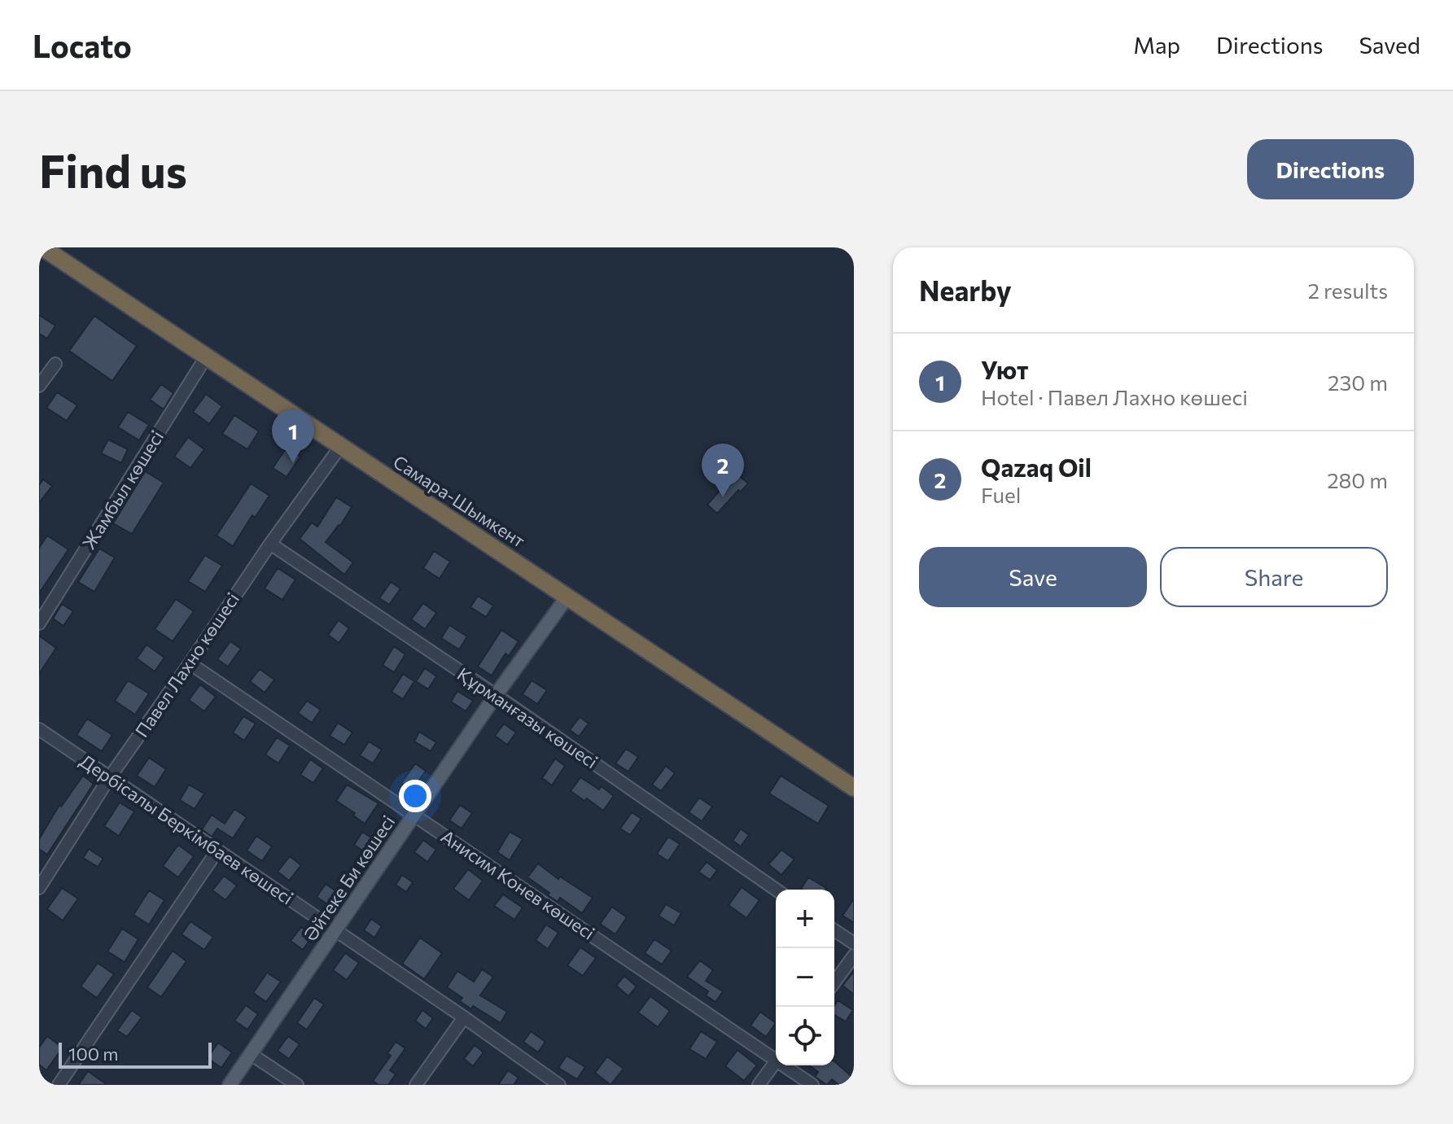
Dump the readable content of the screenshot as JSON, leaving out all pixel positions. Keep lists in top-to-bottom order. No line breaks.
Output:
{"streets":{"highway":["Самара-Шымкент"],"main road":["Әйтеке Би көшесі"],"street":["Жамбыл көшесі","Павел Лахно көшесі","Құрманғазы көшесі","Дербісалы Беркімбаев көшесі","Анисим Конев көшесі"]},"crossings":[["Жамбыл көшесі","Самара-Шымкент"],["Самара-Шымкент","Павел Лахно көшесі"],["Самара-Шымкент","Әйтеке Би көшесі"],["Павел Лахно көшесі","Құрманғазы көшесі"],["Павел Лахно көшесі","Дербісалы Беркімбаев көшесі"],["Павел Лахно көшесі","Анисим Конев көшесі"],["Құрманғазы көшесі","Әйтеке Би көшесі"],["Дербісалы Беркімбаев көшесі","Әйтеке Би көшесі"],["Әйтеке Би көшесі","Анисим Конев көшесі"]],"scale_bar":"100 m","page":{"header":"Locato","nav":["Map","Directions","Saved"],"buttons":["Directions",["Save","Share"]],"title":"Find us","heading":["Nearby","2 results"],"list":[{"mark":"1","name":"Уют","note":"Hotel · Павел Лахно көшесі","value":"230 m"},{"mark":"2","name":"Qazaq Oil","note":"Fuel","value":"280 m"}],"pins":["1","2"],"map_buttons":["+","−"],"scale":"100 m"}}
